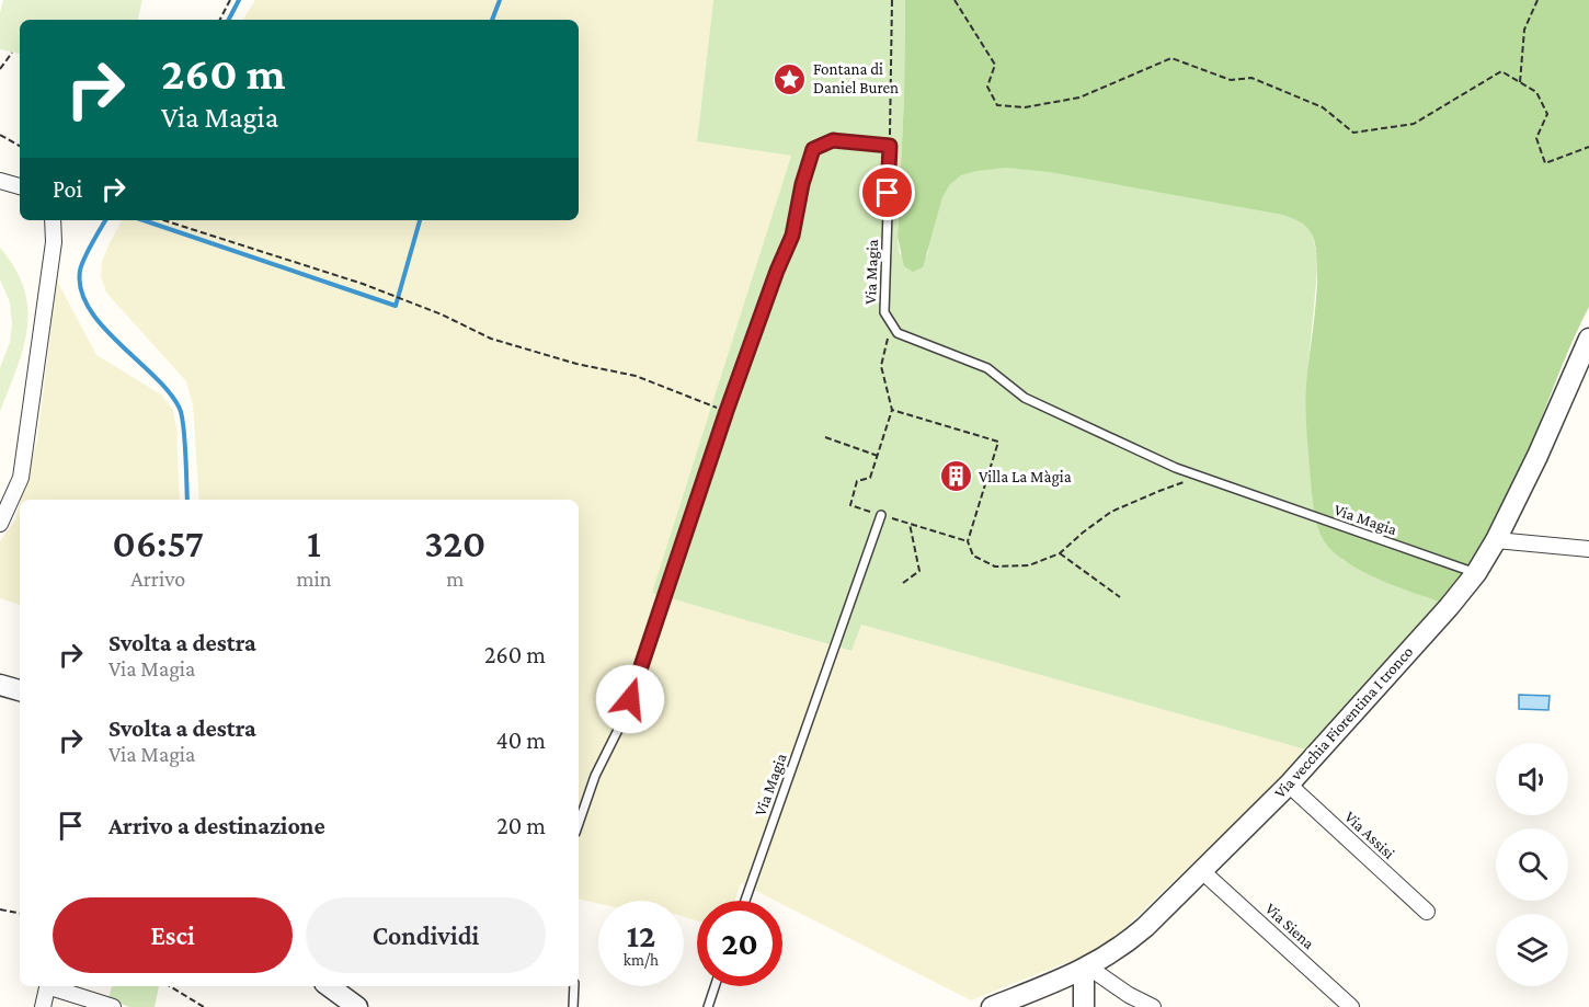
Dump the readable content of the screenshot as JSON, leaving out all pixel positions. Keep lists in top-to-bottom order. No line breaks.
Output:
{"streets":{"street":["Via vecchia Fiorentina I tronco","Via Assisi","Via Siena"],"lane":["Via Magia"]},"crossings":[["Via Magia","Via vecchia Fiorentina I tronco"],["Via vecchia Fiorentina I tronco","Via Assisi"],["Via vecchia Fiorentina I tronco","Via Siena"]],"places":{"place":["Fontana di Daniel Buren"],"building":["Villa La Màgia"]},"page":{"turn":["260 m","Via Magia"],"then":"Poi","eta":["06:57","Arrivo","1","min","320","m"],"list":[{"name":"Svolta a destra","note":"Via Magia","value":"260 m"},{"name":"Svolta a destra","note":"Via Magia","value":"40 m"},{"name":"Arrivo a destinazione","value":"20 m"}],"buttons":["Esci","Condividi"],"speed":"12 km/h","limit":"20"}}
